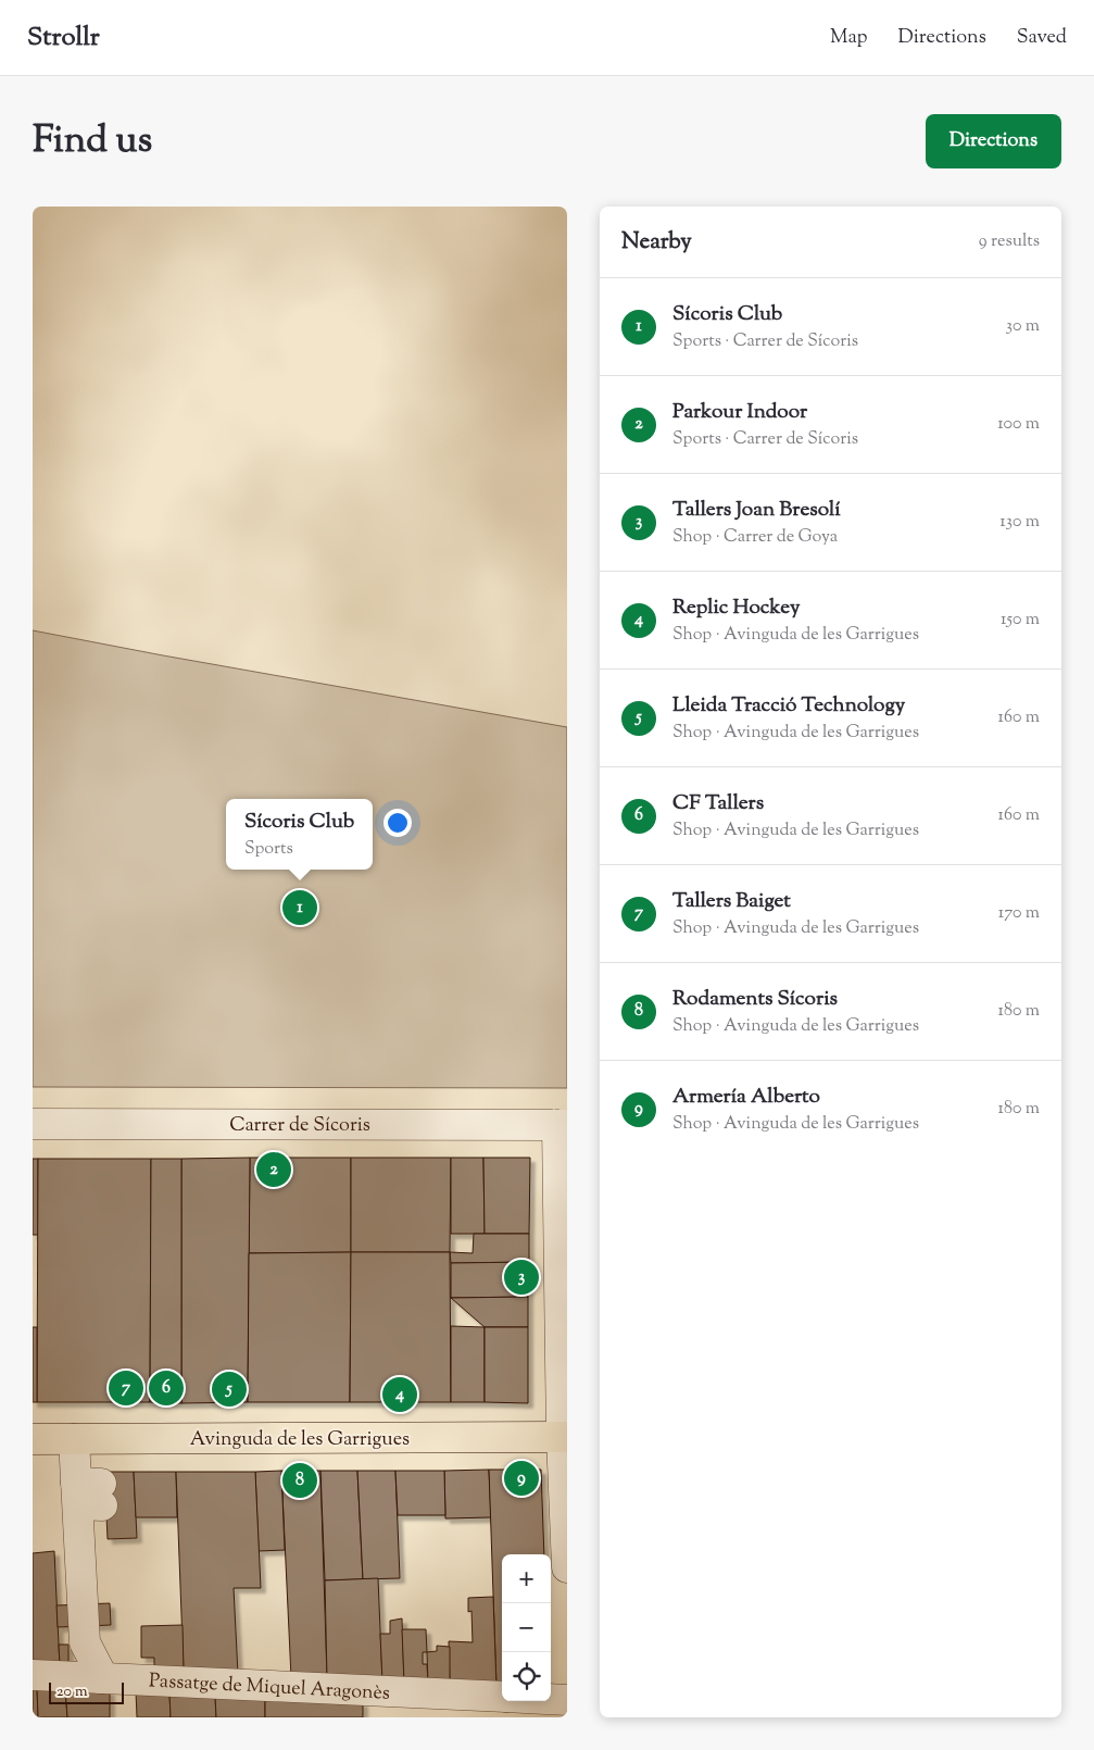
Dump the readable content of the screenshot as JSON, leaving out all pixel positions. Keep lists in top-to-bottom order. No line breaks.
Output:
{"streets":{"main road":["Avinguda de les Garrigues"],"street":["Carrer de Sícoris","Passatge de Miquel Aragonès"]},"scale_bar":"20 m","page":{"header":"Strollr","nav":["Map","Directions","Saved"],"title":"Find us","buttons":"Directions","heading":["Nearby","9 results"],"list":[{"mark":"1","name":"Sícoris Club","note":"Sports · Carrer de Sícoris","value":"30 m"},{"mark":"2","name":"Parkour Indoor","note":"Sports · Carrer de Sícoris","value":"100 m"},{"mark":"3","name":"Tallers Joan Bresolí","note":"Shop · Carrer de Goya","value":"130 m"},{"mark":"4","name":"Replic Hockey","note":"Shop · Avinguda de les Garrigues","value":"150 m"},{"mark":"5","name":"Lleida Tracció Technology","note":"Shop · Avinguda de les Garrigues","value":"160 m"},{"mark":"6","name":"CF Tallers","note":"Shop · Avinguda de les Garrigues","value":"160 m"},{"mark":"7","name":"Tallers Baiget","note":"Shop · Avinguda de les Garrigues","value":"170 m"},{"mark":"8","name":"Rodaments Sícoris","note":"Shop · Avinguda de les Garrigues","value":"180 m"},{"mark":"9","name":"Armería Alberto","note":"Shop · Avinguda de les Garrigues","value":"180 m"}],"popup":["Sícoris Club","Sports"],"pins":["1","2","3","6","7","5","4","9","8"],"map_buttons":["+","−"],"scale":"20 m"}}
